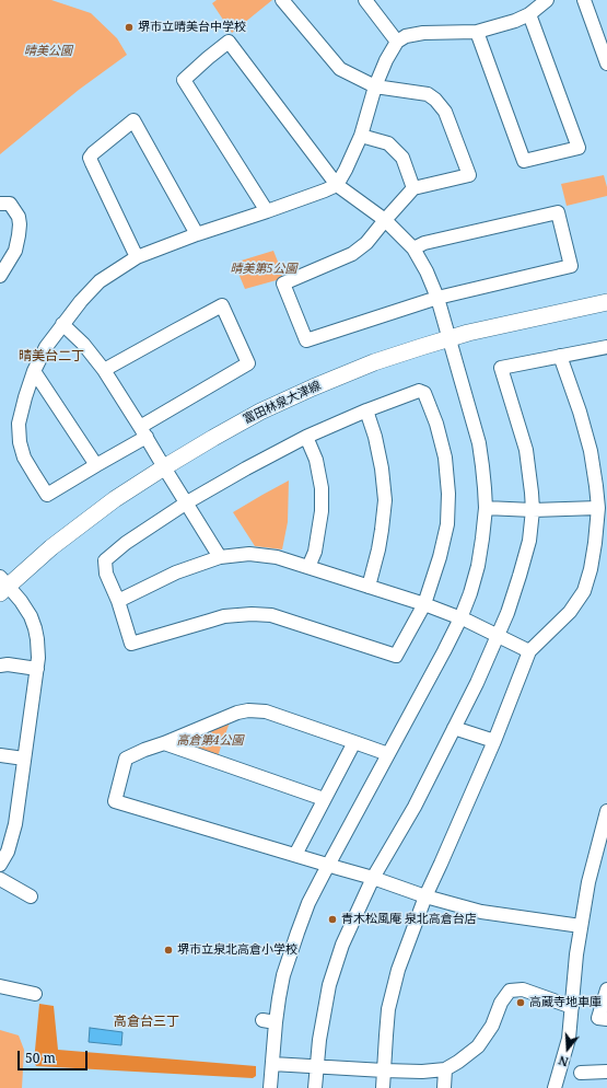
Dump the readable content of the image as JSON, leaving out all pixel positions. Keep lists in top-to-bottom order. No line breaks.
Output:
{"streets":{"main road":["富田林泉大津線"]},"districts":["晴美台二丁","高倉台三丁"],"parks":["晴美公園","晴美第5公園","高倉第4公園"],"places":["堺市立晴美台中学校","青木松風庵 泉北高倉台店","堺市立泉北高倉小学校","高蔵寺地車庫"],"scale_bar":"50 m","north":"bottom"}
